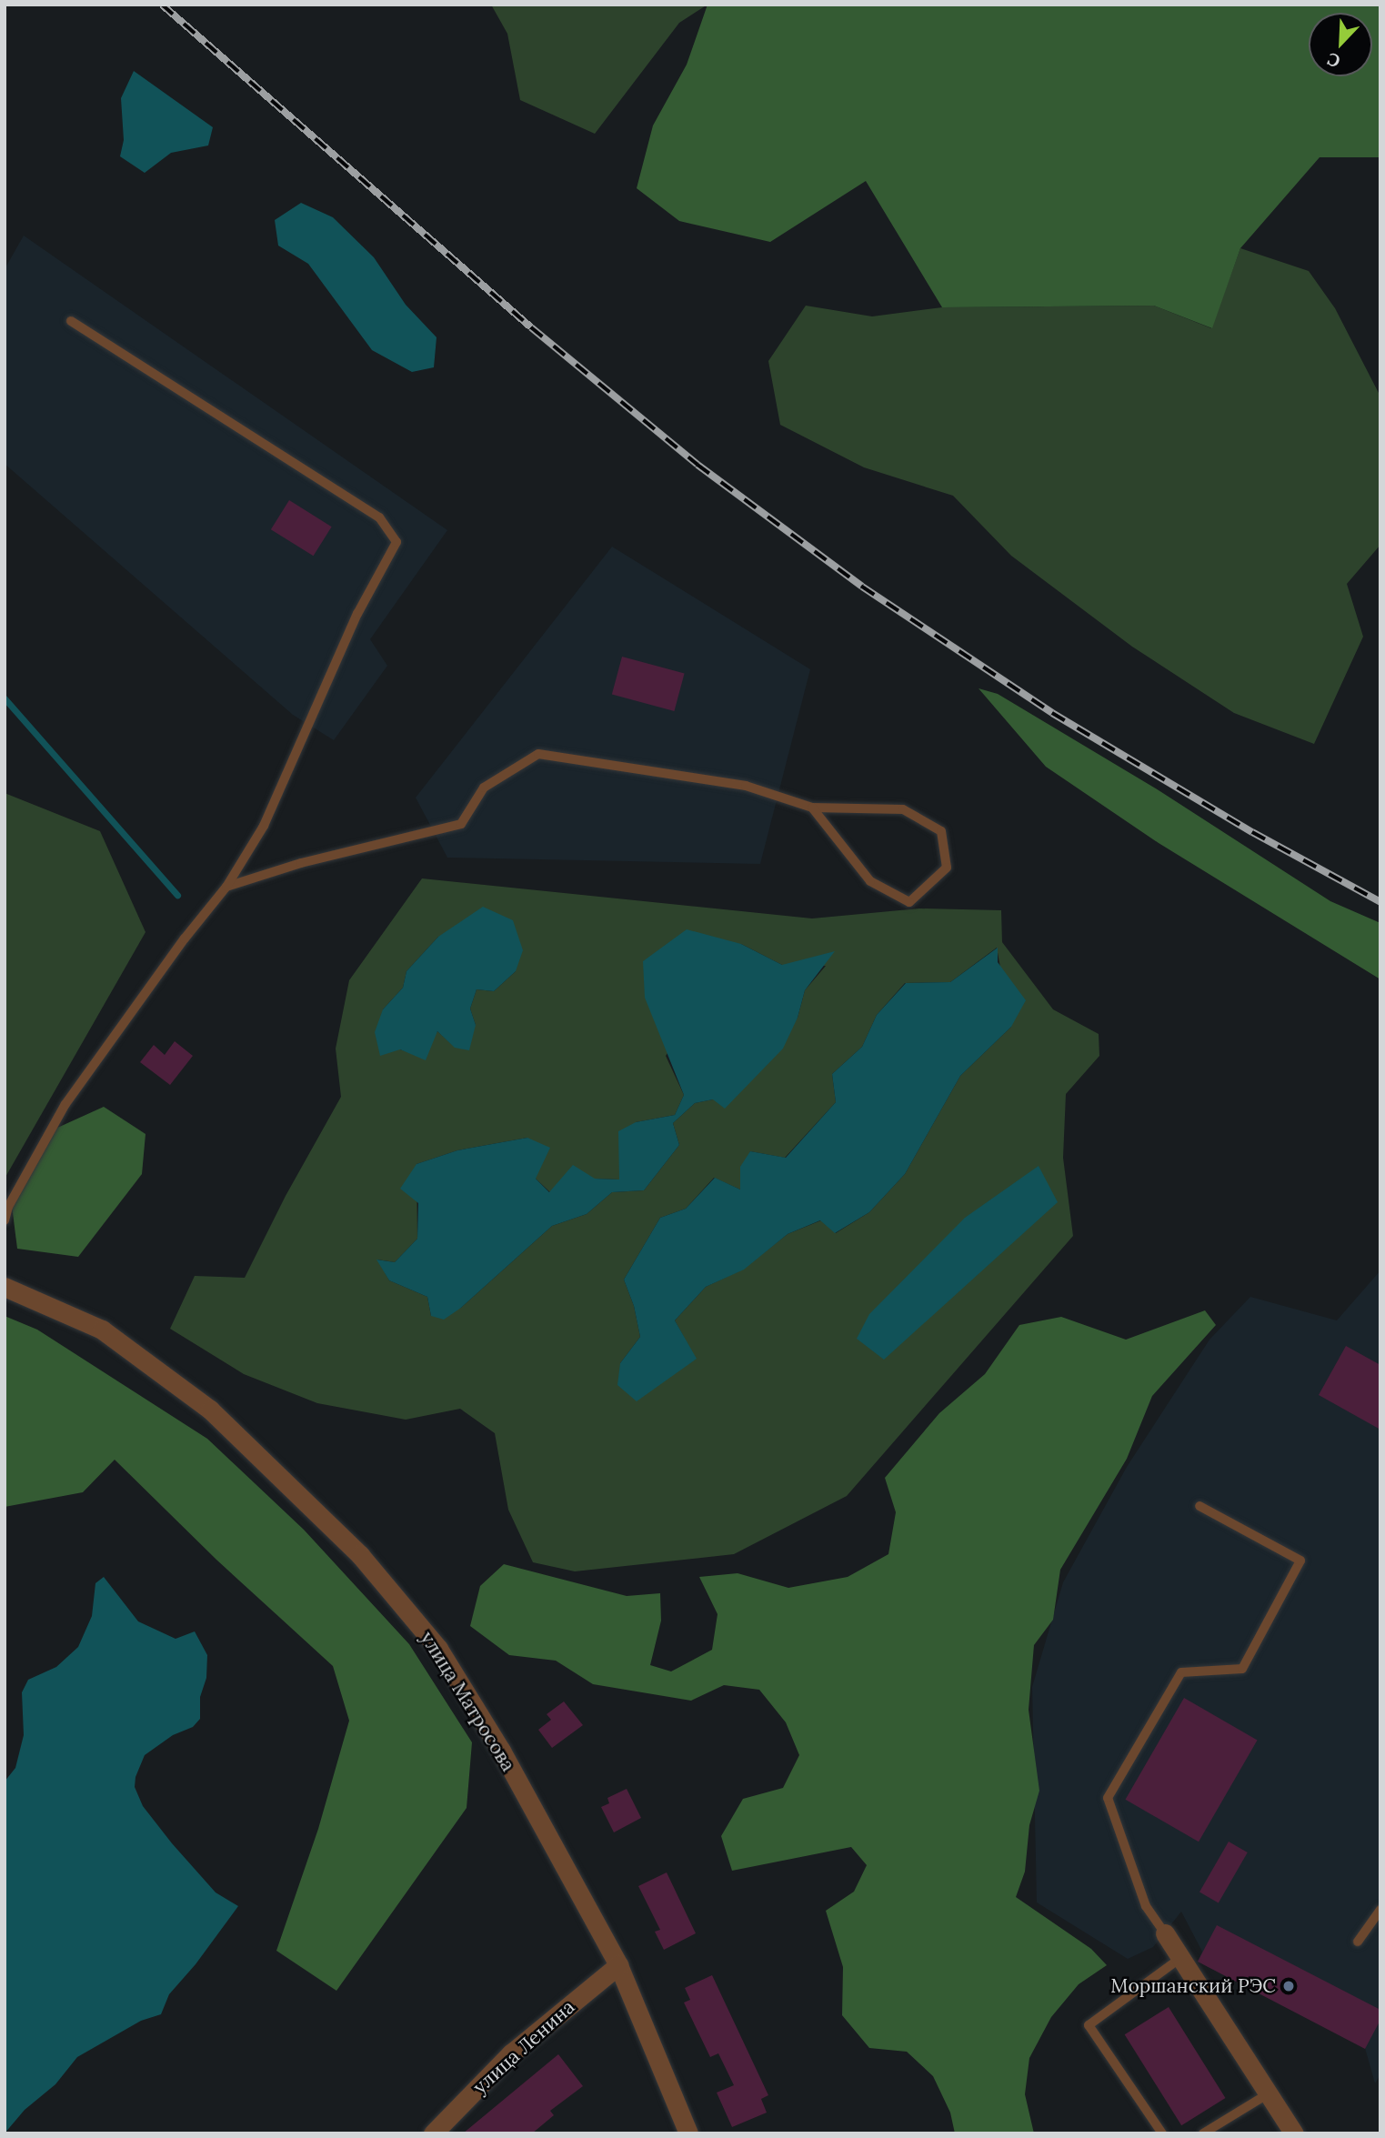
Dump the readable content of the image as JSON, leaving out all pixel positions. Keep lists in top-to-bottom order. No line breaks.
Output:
{"streets":{"street":["улица Матросова","улица Ленина"]},"crossings":[["улица Матросова","улица Ленина"]],"places":["Моршанский РЭС"],"north":"bottom left"}
